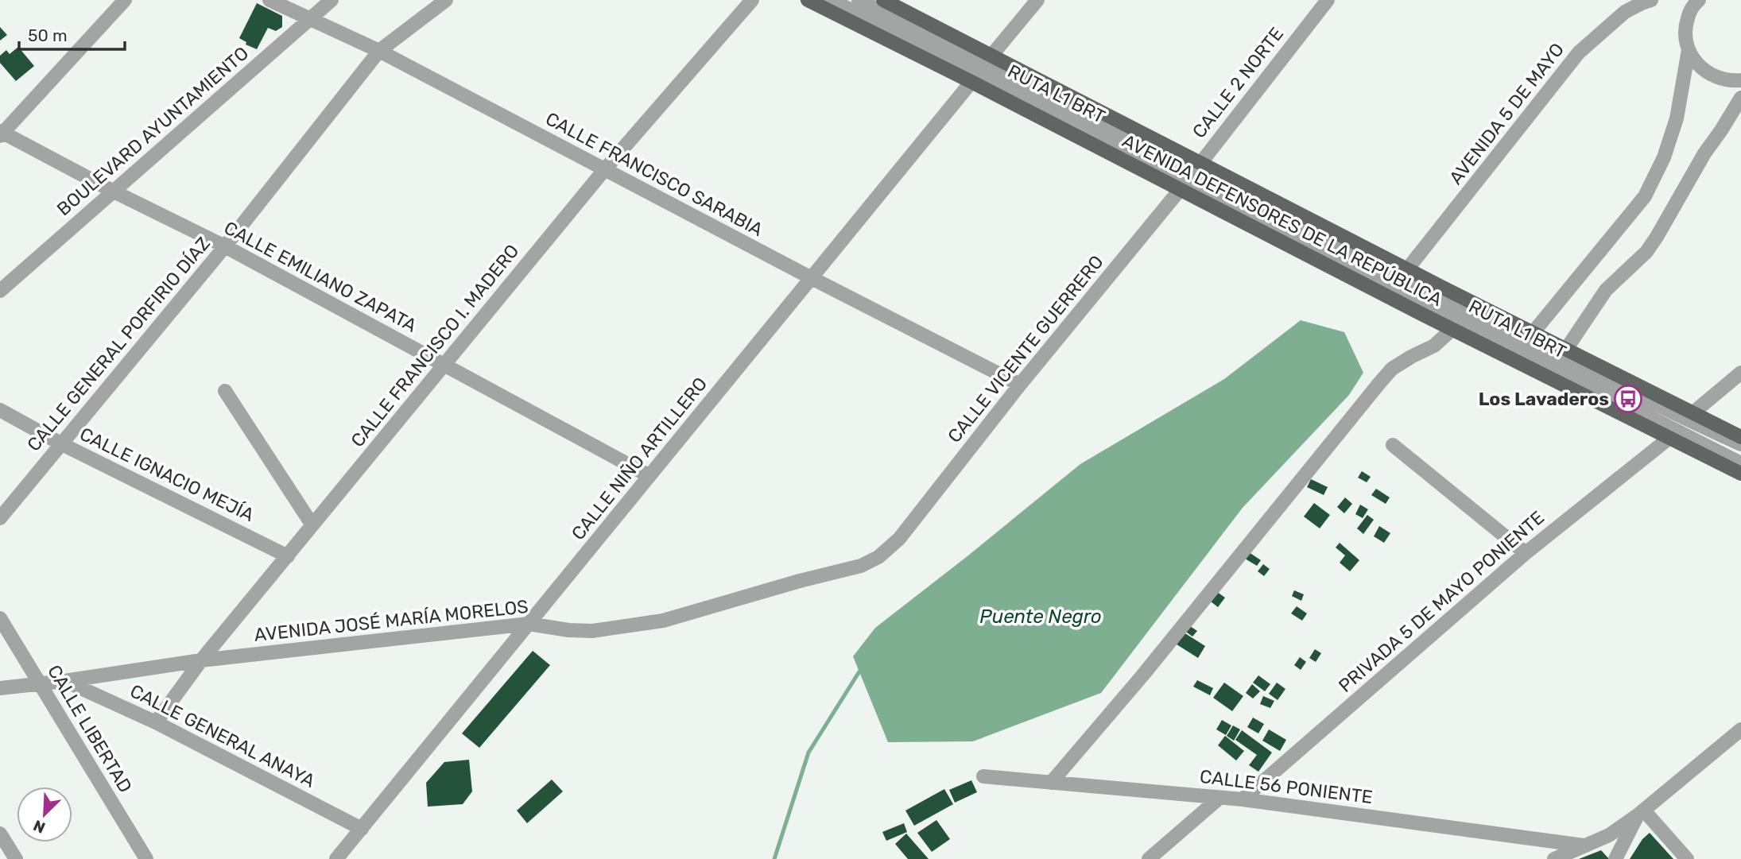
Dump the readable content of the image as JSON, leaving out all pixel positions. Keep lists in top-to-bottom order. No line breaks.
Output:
{"streets":{"main road":["AVENIDA DEFENSORES DE LA REPÚBLICA"],"street":["CALLE 2 NORTE","RUTA L1 BRT","AVENIDA 5 DE MAYO","BOULEVARD AYUNTAMIENTO","CALLE FRANCISCO SARABIA","CALLE EMILIANO ZAPATA","CALLE GENERAL PORFIRIO DÍAZ","CALLE FRANCISCO I. MADERO","CALLE VICENTE GUERRERO","CALLE NIÑO ARTILLERO","CALLE IGNACIO MEJÍA","PRIVADA 5 DE MAYO PONIENTE","AVENIDA JOSÉ MARÍA MORELOS","CALLE LIBERTAD","CALLE GENERAL ANAYA","CALLE 56 PONIENTE"]},"crossings":[["CALLE 2 NORTE","RUTA L1 BRT"],["CALLE 2 NORTE","AVENIDA DEFENSORES DE LA REPÚBLICA"],["CALLE 2 NORTE","CALLE VICENTE GUERRERO"],["RUTA L1 BRT","AVENIDA DEFENSORES DE LA REPÚBLICA"],["RUTA L1 BRT","CALLE VICENTE GUERRERO"],["AVENIDA 5 DE MAYO","AVENIDA DEFENSORES DE LA REPÚBLICA"],["BOULEVARD AYUNTAMIENTO","CALLE FRANCISCO SARABIA"],["BOULEVARD AYUNTAMIENTO","CALLE EMILIANO ZAPATA"],["CALLE FRANCISCO SARABIA","CALLE GENERAL PORFIRIO DÍAZ"],["CALLE FRANCISCO SARABIA","CALLE FRANCISCO I. MADERO"],["CALLE FRANCISCO SARABIA","CALLE VICENTE GUERRERO"],["CALLE FRANCISCO SARABIA","CALLE NIÑO ARTILLERO"],["AVENIDA DEFENSORES DE LA REPÚBLICA","CALLE VICENTE GUERRERO"],["AVENIDA DEFENSORES DE LA REPÚBLICA","CALLE NIÑO ARTILLERO"],["AVENIDA DEFENSORES DE LA REPÚBLICA","PRIVADA 5 DE MAYO PONIENTE"],["CALLE EMILIANO ZAPATA","CALLE GENERAL PORFIRIO DÍAZ"],["CALLE EMILIANO ZAPATA","CALLE FRANCISCO I. MADERO"],["CALLE EMILIANO ZAPATA","CALLE NIÑO ARTILLERO"],["CALLE GENERAL PORFIRIO DÍAZ","CALLE IGNACIO MEJÍA"],["CALLE FRANCISCO I. MADERO","CALLE IGNACIO MEJÍA"],["CALLE FRANCISCO I. MADERO","AVENIDA JOSÉ MARÍA MORELOS"],["CALLE FRANCISCO I. MADERO","CALLE GENERAL ANAYA"],["CALLE VICENTE GUERRERO","AVENIDA JOSÉ MARÍA MORELOS"],["CALLE NIÑO ARTILLERO","AVENIDA JOSÉ MARÍA MORELOS"],["CALLE NIÑO ARTILLERO","CALLE GENERAL ANAYA"],["PRIVADA 5 DE MAYO PONIENTE","CALLE 56 PONIENTE"],["AVENIDA JOSÉ MARÍA MORELOS","CALLE LIBERTAD"],["AVENIDA JOSÉ MARÍA MORELOS","CALLE GENERAL ANAYA"]],"water":["Puente Negro"],"places":{"bus stop":["Los Lavaderos"]},"scale_bar":"50 m","north":"bottom left"}
